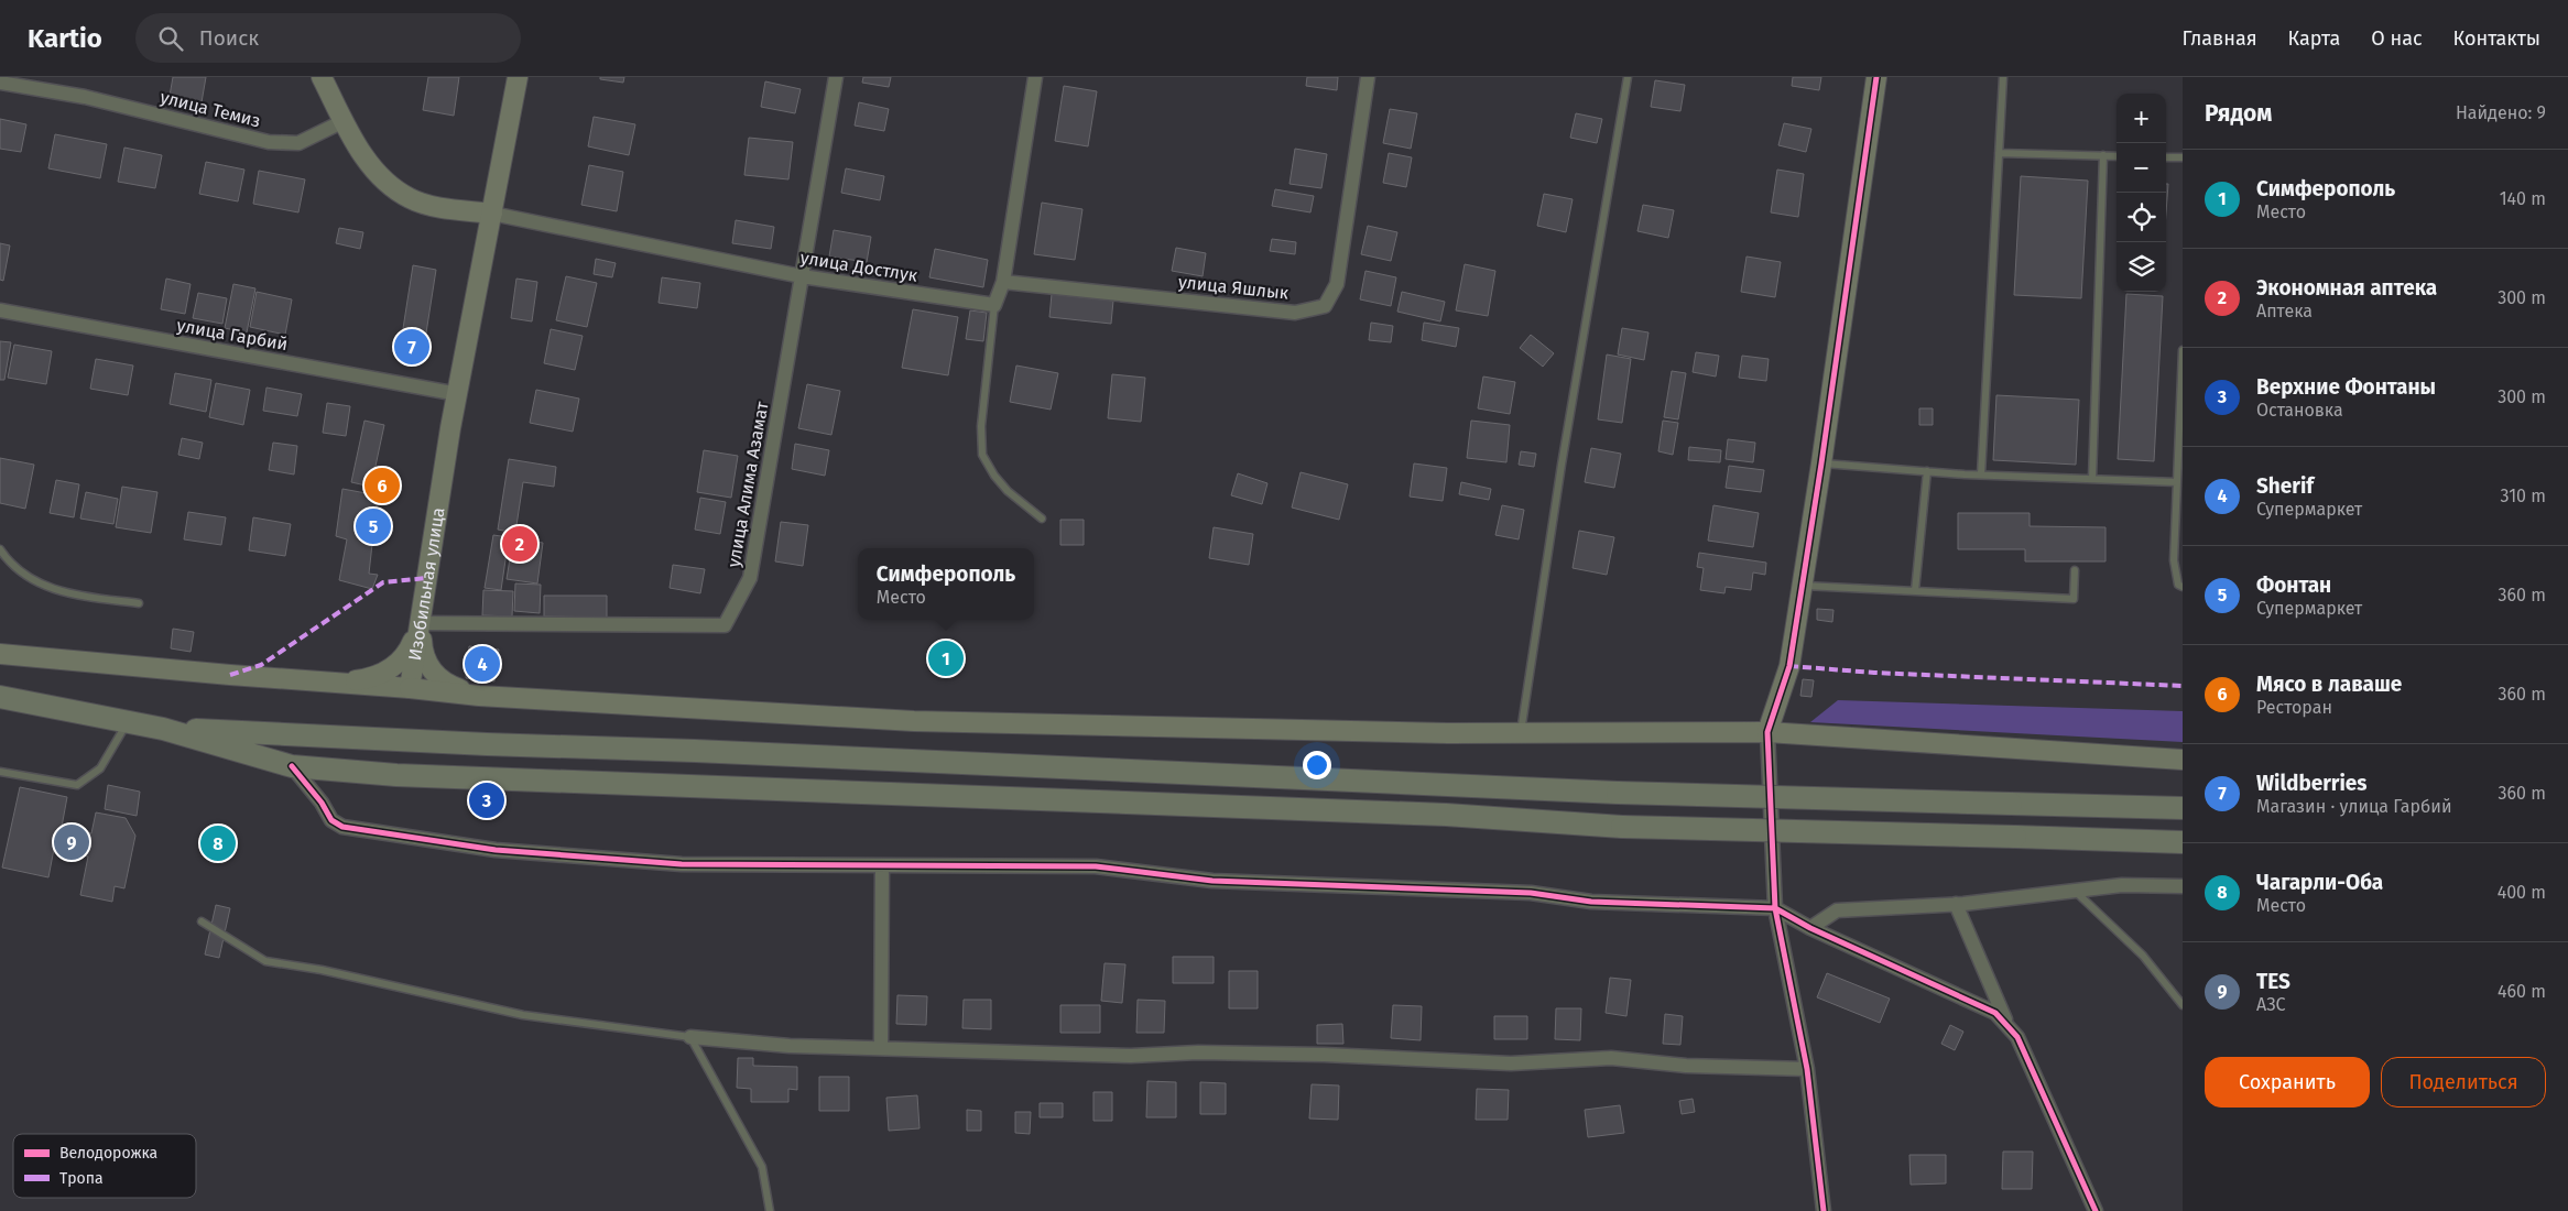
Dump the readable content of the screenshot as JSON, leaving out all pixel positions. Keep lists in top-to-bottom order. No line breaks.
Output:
{"streets":{"main road":["Изобильная улица"],"street":["улица Темиз","улица Достлук","улица Яшлык","улица Гарбий","улица Алима Азамат"]},"crossings":[["улица Достлук","улица Алима Азамат"],["улица Достлук","Изобильная улица"],["улица Гарбий","Изобильная улица"],["улица Алима Азамат","Изобильная улица"]],"legend":["Велодорожка","Тропа"],"page":{"header":"Kartio","search":"Поиск","nav":["Главная","Карта","О нас","Контакты"],"heading":["Рядом","Найдено: 9"],"map_buttons":["+","−"],"list":[{"mark":"1","name":"Симферополь","note":"Место","value":"140 m"},{"mark":"2","name":"Экономная аптека","note":"Аптека","value":"300 m"},{"mark":"3","name":"Верхние Фонтаны","note":"Остановка","value":"300 m"},{"mark":"4","name":"Sherif","note":"Супермаркет","value":"310 m"},{"mark":"5","name":"Фонтан","note":"Супермаркет","value":"360 m"},{"mark":"6","name":"Мясо в лаваше","note":"Ресторан","value":"360 m"},{"mark":"7","name":"Wildberries","note":"Магазин · улица Гарбий","value":"360 m"},{"mark":"8","name":"Чагарли-Оба","note":"Место","value":"400 m"},{"mark":"9","name":"TES","note":"АЗС","value":"460 m"}],"pins":["7","6","5","2","1","4","3","9","8"],"popup":["Симферополь","Место"],"buttons":["Сохранить","Поделиться"]}}
